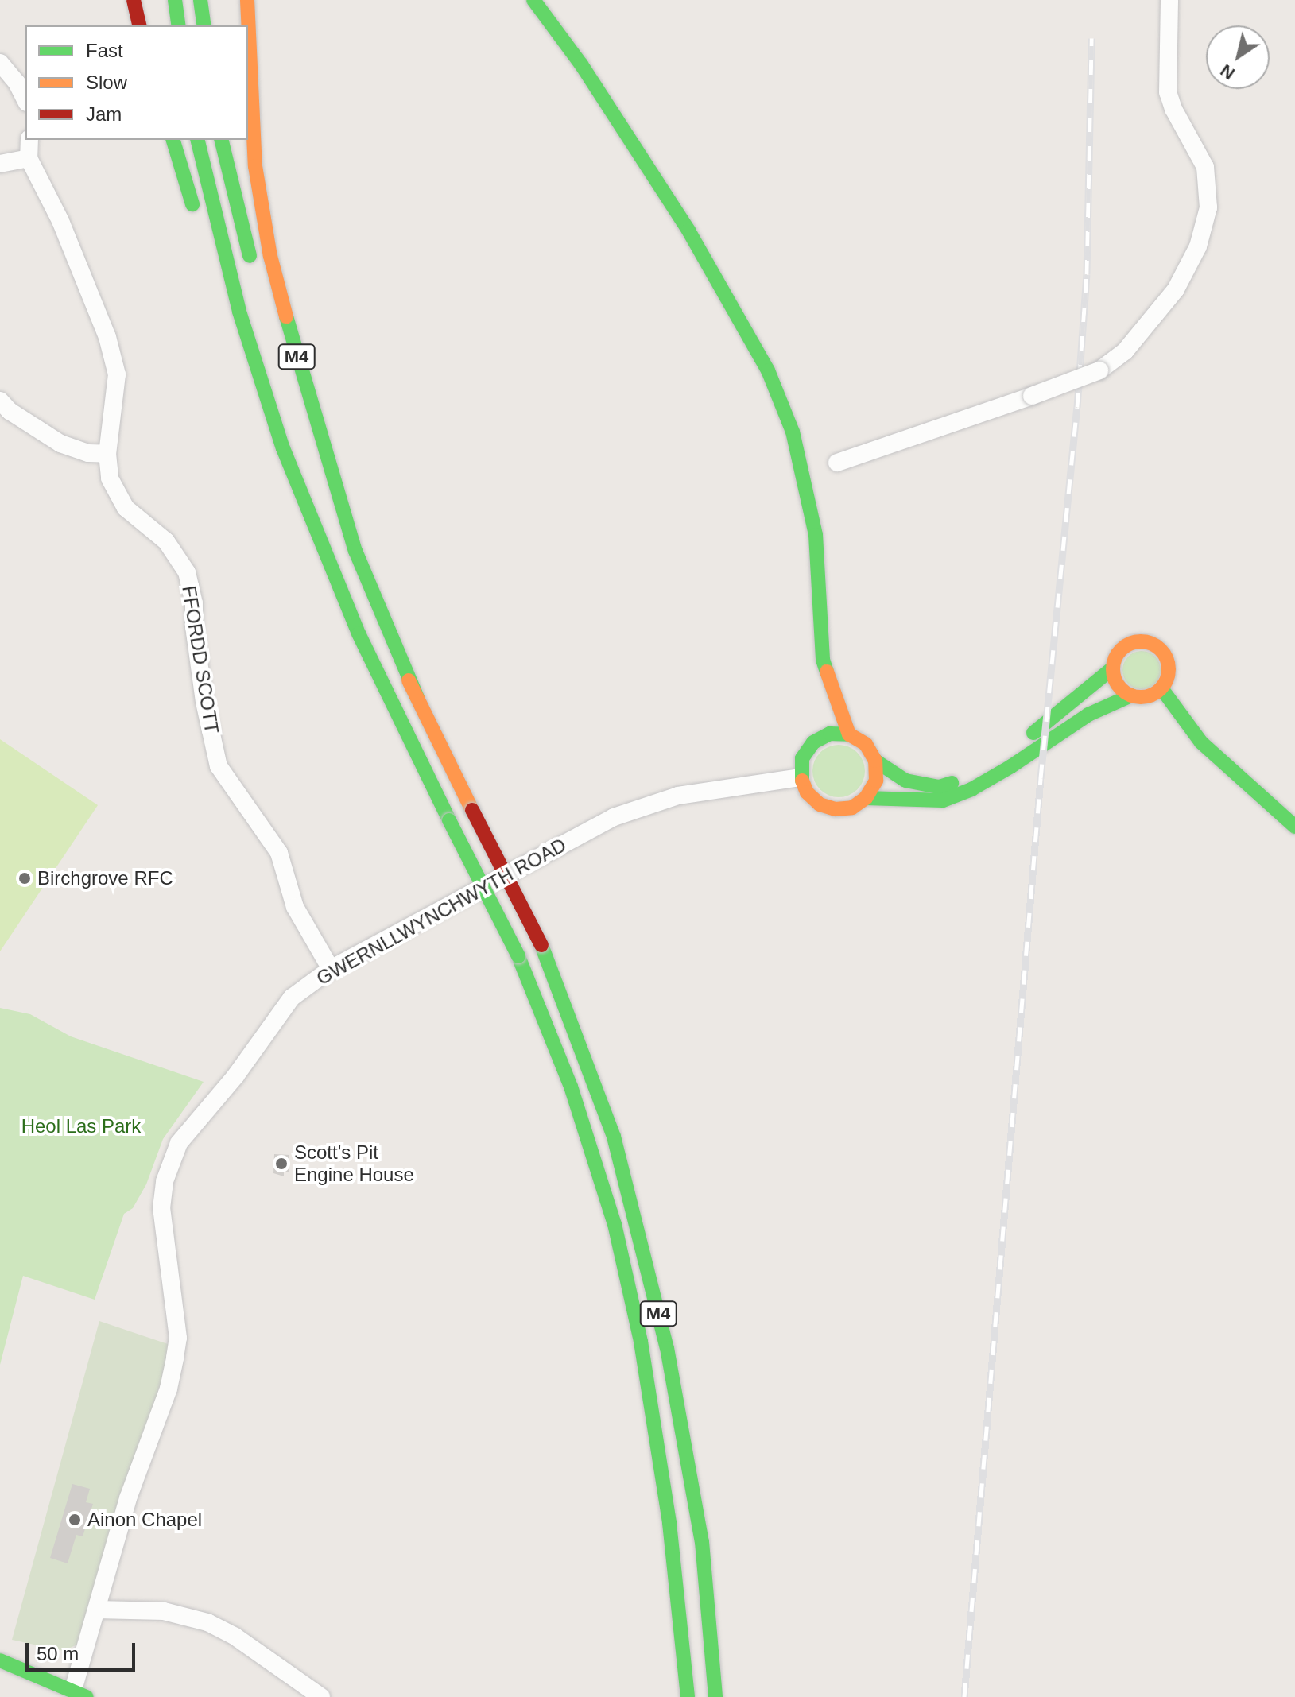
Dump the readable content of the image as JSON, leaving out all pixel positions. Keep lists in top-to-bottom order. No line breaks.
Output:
{"streets":{"main road":["M4"],"street":["FFORDD SCOTT","GWERNLLWYNCHWYTH ROAD"]},"crossings":[["FFORDD SCOTT","GWERNLLWYNCHWYTH ROAD"]],"parks":["Heol Las Park"],"places":["Birchgrove RFC","Scott's Pit Engine House","Ainon Chapel"],"legend":["Fast","Slow","Jam"],"scale_bar":"50 m","north":"bottom left"}
